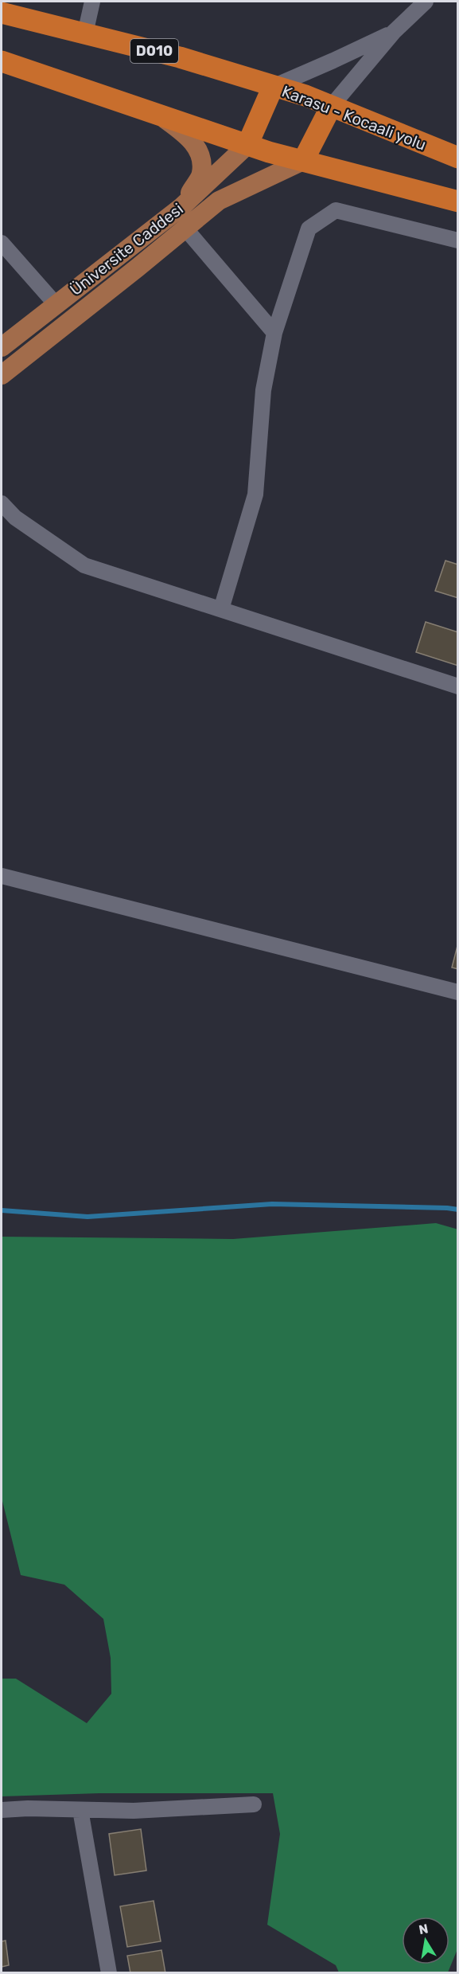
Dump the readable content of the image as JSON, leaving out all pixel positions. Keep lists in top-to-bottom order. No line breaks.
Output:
{"streets":{"highway":["D010","Karasu - Kocaali yolu"],"main road":["Üniversite Caddesi"]},"north":"top"}
